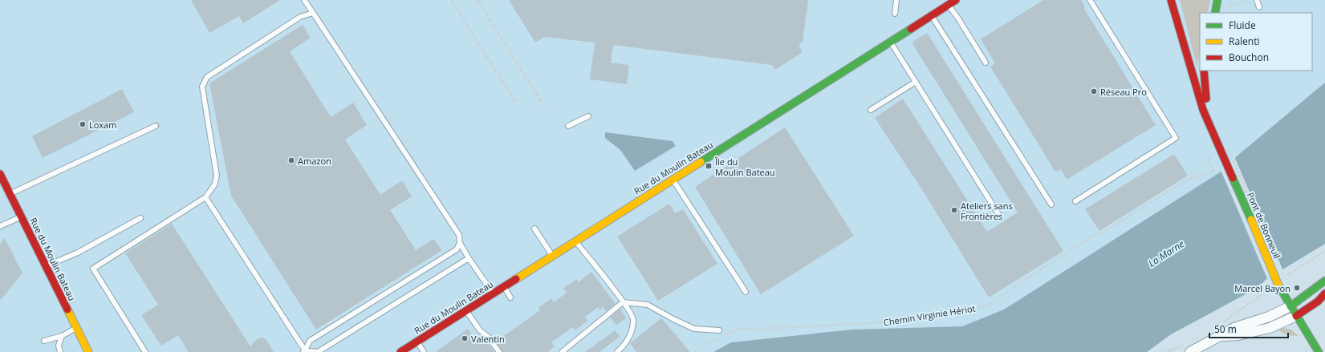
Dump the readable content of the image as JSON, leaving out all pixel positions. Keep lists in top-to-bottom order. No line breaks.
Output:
{"streets":{"street":["Rue du Moulin Bateau","Pont de Bonneuil"],"path":["Chemin Virginie Hériot"]},"water":["La Marne"],"places":{"other":["Réseau Pro","Loxam","Amazon","Ateliers sans Frontières","Marcel Bayon","Valentin"],"transit":["Île du Moulin Bateau"]},"legend":["Fluide","Ralenti","Bouchon"],"scale_bar":"50 m"}
